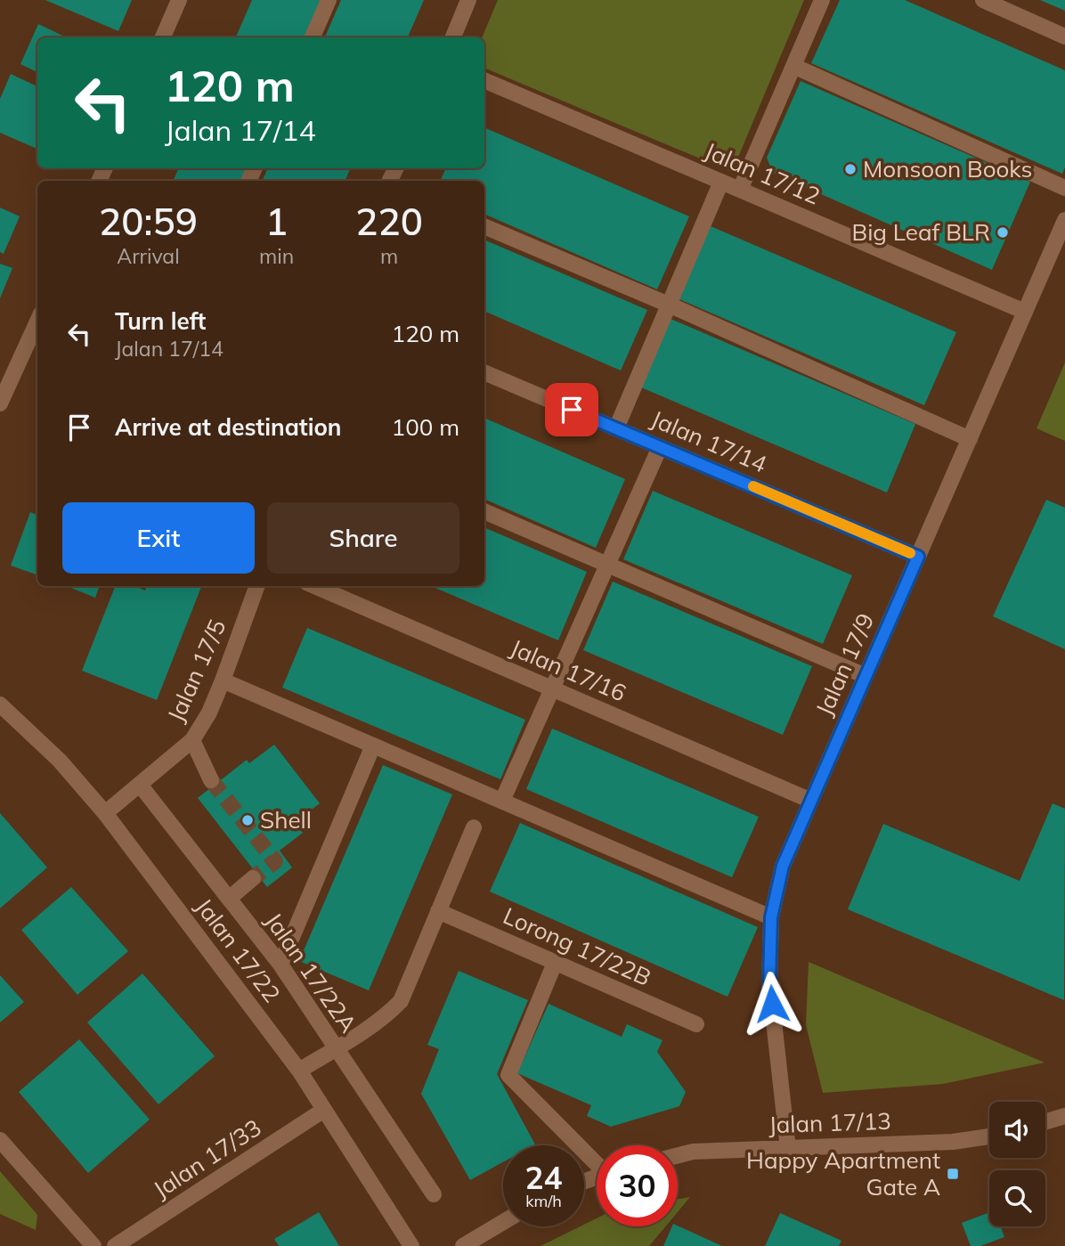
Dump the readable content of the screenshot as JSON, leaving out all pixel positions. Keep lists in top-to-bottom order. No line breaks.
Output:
{"streets":{"street":["Jalan 17/12","Jalan 17/14","Jalan 17/9","Jalan 17/5","Jalan 17/16","Lorong 17/22B","Jalan 17/22","Jalan 17/22A","Jalan 17/13","Jalan 17/33"]},"crossings":[["Jalan 17/12","Jalan 17/9"],["Jalan 17/14","Jalan 17/9"],["Jalan 17/9","Jalan 17/16"],["Jalan 17/9","Jalan 17/13"],["Jalan 17/5","Jalan 17/22"],["Jalan 17/5","Jalan 17/22A"],["Jalan 17/22","Jalan 17/33"]],"places":{"other":["Monsoon Books","Big Leaf BLR","Shell"],"transit":["Happy Apartment Gate A"]},"page":{"turn":["120 m","Jalan 17/14"],"eta":["20:59","Arrival","1","min","220","m"],"list":[{"name":"Turn left","note":"Jalan 17/14","value":"120 m"},{"name":"Arrive at destination","value":"100 m"}],"buttons":["Exit","Share"],"speed":"24 km/h","limit":"30"}}
